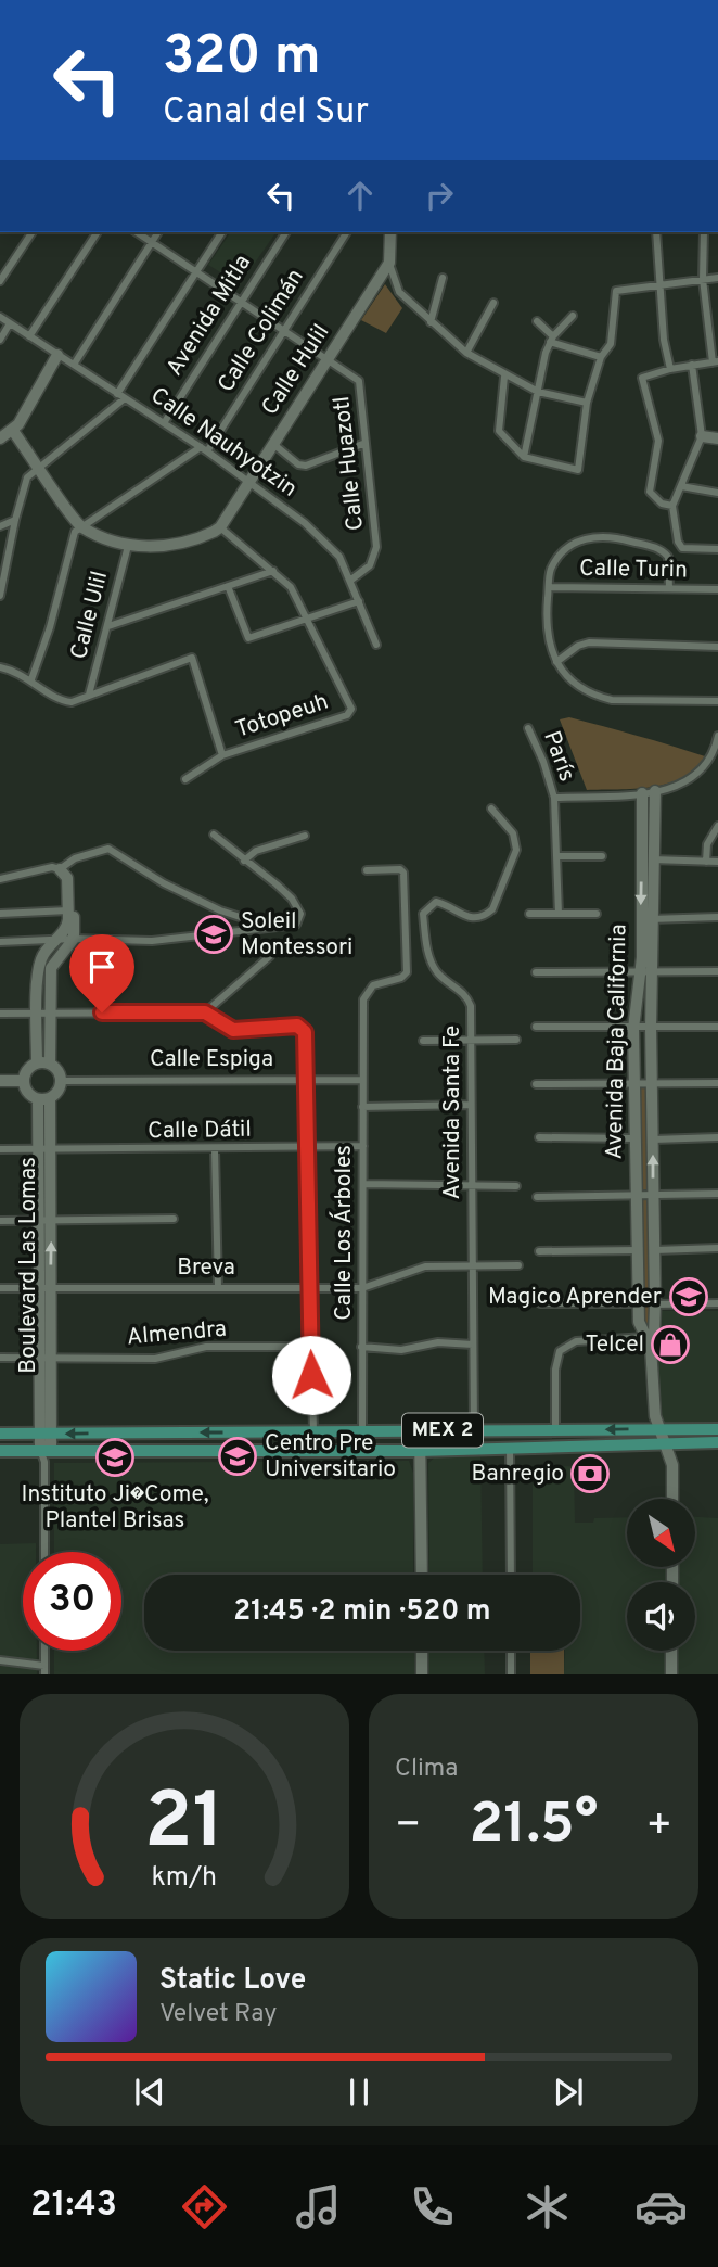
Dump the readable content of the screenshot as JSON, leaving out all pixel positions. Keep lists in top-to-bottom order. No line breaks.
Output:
{"streets":{"main road":["MEX 2"],"street":["Avenida Mitla","Calle Colimán","Calle Hulil","Calle Nauhyotzin","Calle Huazotl","Calle Turin","Calle Ulil","Totopeuh","París","Avenida Baja California","Calle Espiga","Avenida Santa Fe","Calle Dátil","Calle Los Árboles","Boulevard Las Lomas","Breva","Almendra"]},"crossings":[["Avenida Mitla","Calle Nauhyotzin"],["Calle Colimán","Calle Nauhyotzin"],["Calle Hulil","Calle Nauhyotzin"],["Calle Hulil","Calle Huazotl"],["Calle Nauhyotzin","Calle Huazotl"],["Avenida Baja California","MEX 2"],["Calle Espiga","Calle Los Árboles"],["Calle Espiga","Boulevard Las Lomas"],["Avenida Santa Fe","MEX 2"],["Calle Dátil","Calle Los Árboles"],["Calle Dátil","Boulevard Las Lomas"],["Calle Los Árboles","Breva"],["Calle Los Árboles","MEX 2"],["Boulevard Las Lomas","Breva"],["Boulevard Las Lomas","Almendra"],["Boulevard Las Lomas","MEX 2"]],"places":{"school or university":["Soleil Montessori","Magico Aprender","Centro Pre Universitario","Instituto Ji�Come, Plantel Brisas"],"shop":["Telcel"],"bank":["Banregio"]},"north":"bottom right","page":{"turn":["320 m","Canal del Sur"],"limit":"30","trip":"21:45 · 2 min · 520 m","tile":"Clima","heat":["−","21.5°","+"],"song":["Static Love","Velvet Ray"],"tabs":"21:43","gauge":["21","km/h"]}}
